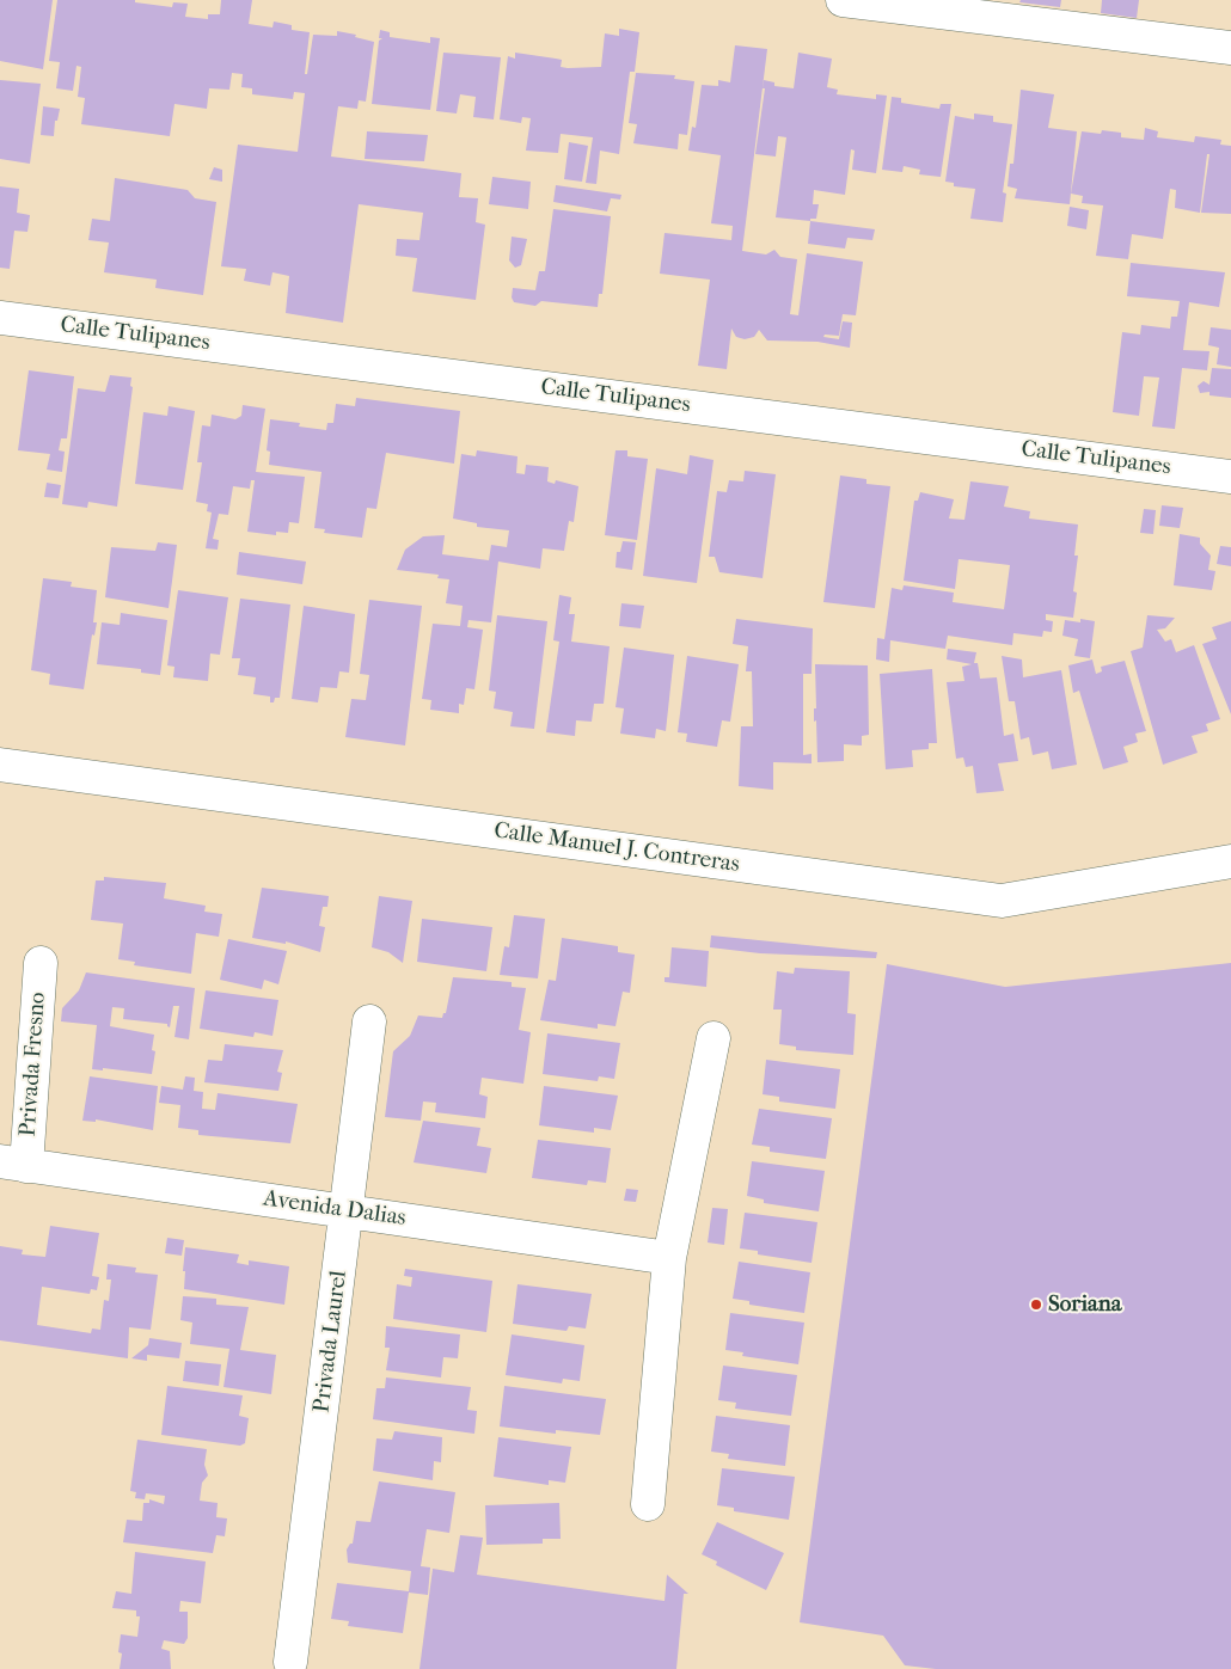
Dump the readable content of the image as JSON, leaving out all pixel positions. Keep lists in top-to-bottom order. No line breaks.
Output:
{"streets":{"street":["Calle Tulipanes","Calle Manuel J. Contreras","Privada Fresno","Avenida Dalias","Privada Laurel"]},"crossings":[["Privada Fresno","Avenida Dalias"],["Avenida Dalias","Privada Laurel"]],"places":["Soriana"]}
